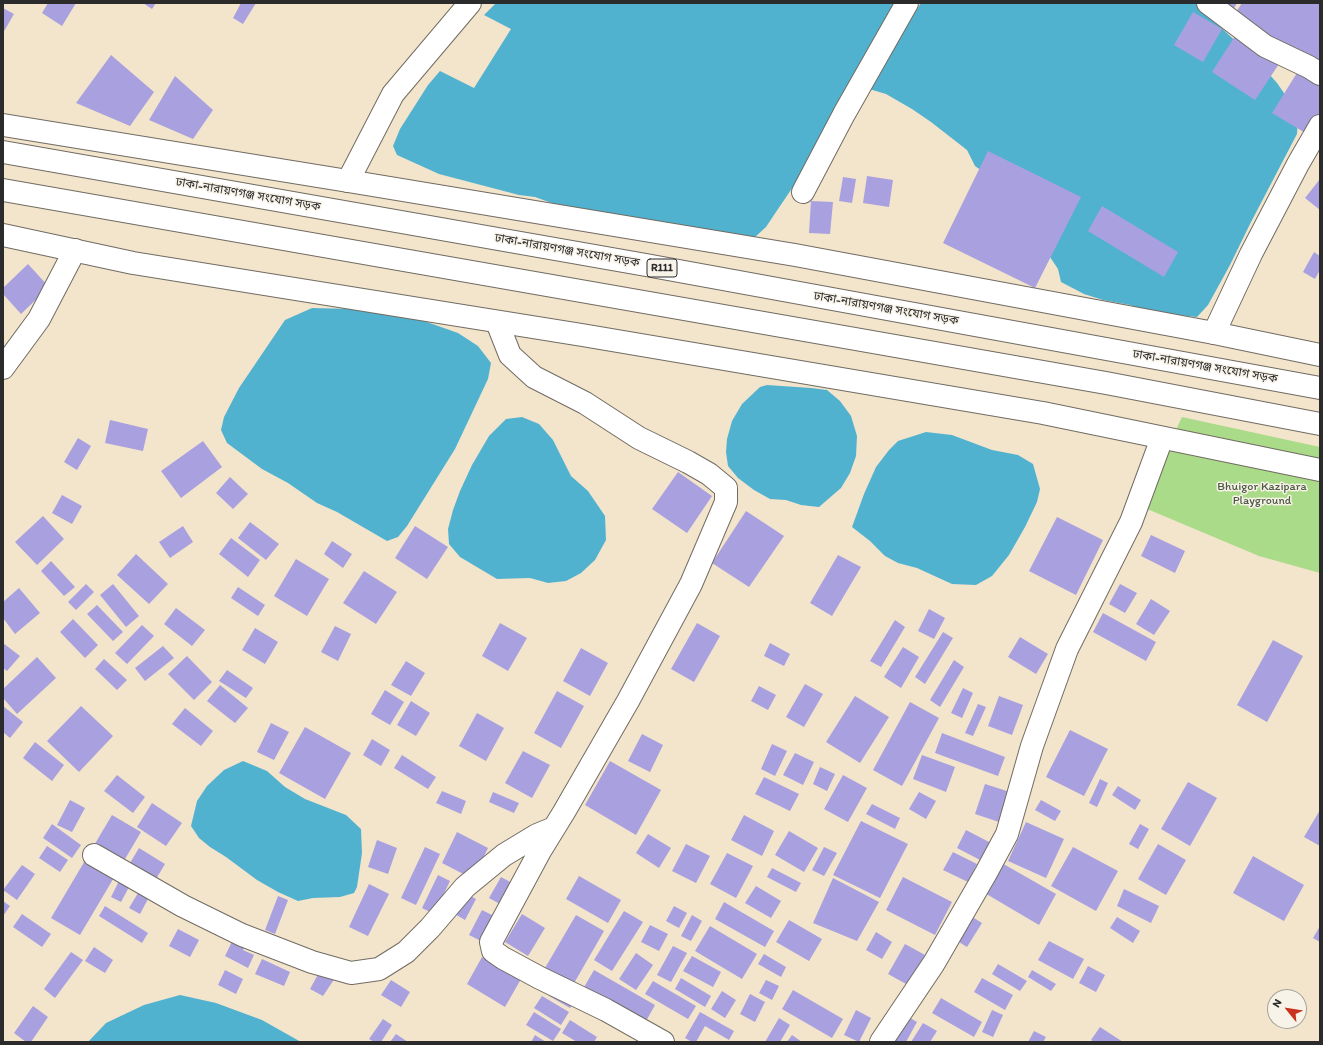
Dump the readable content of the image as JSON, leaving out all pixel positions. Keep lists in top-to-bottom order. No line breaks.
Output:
{"streets":{"street":["ঢাকা-নারায়ণগঞ্জ সংযোগ সড়ক","R111"]},"parks":["Bhuigor Kazipara Playground"],"north":"top left"}
